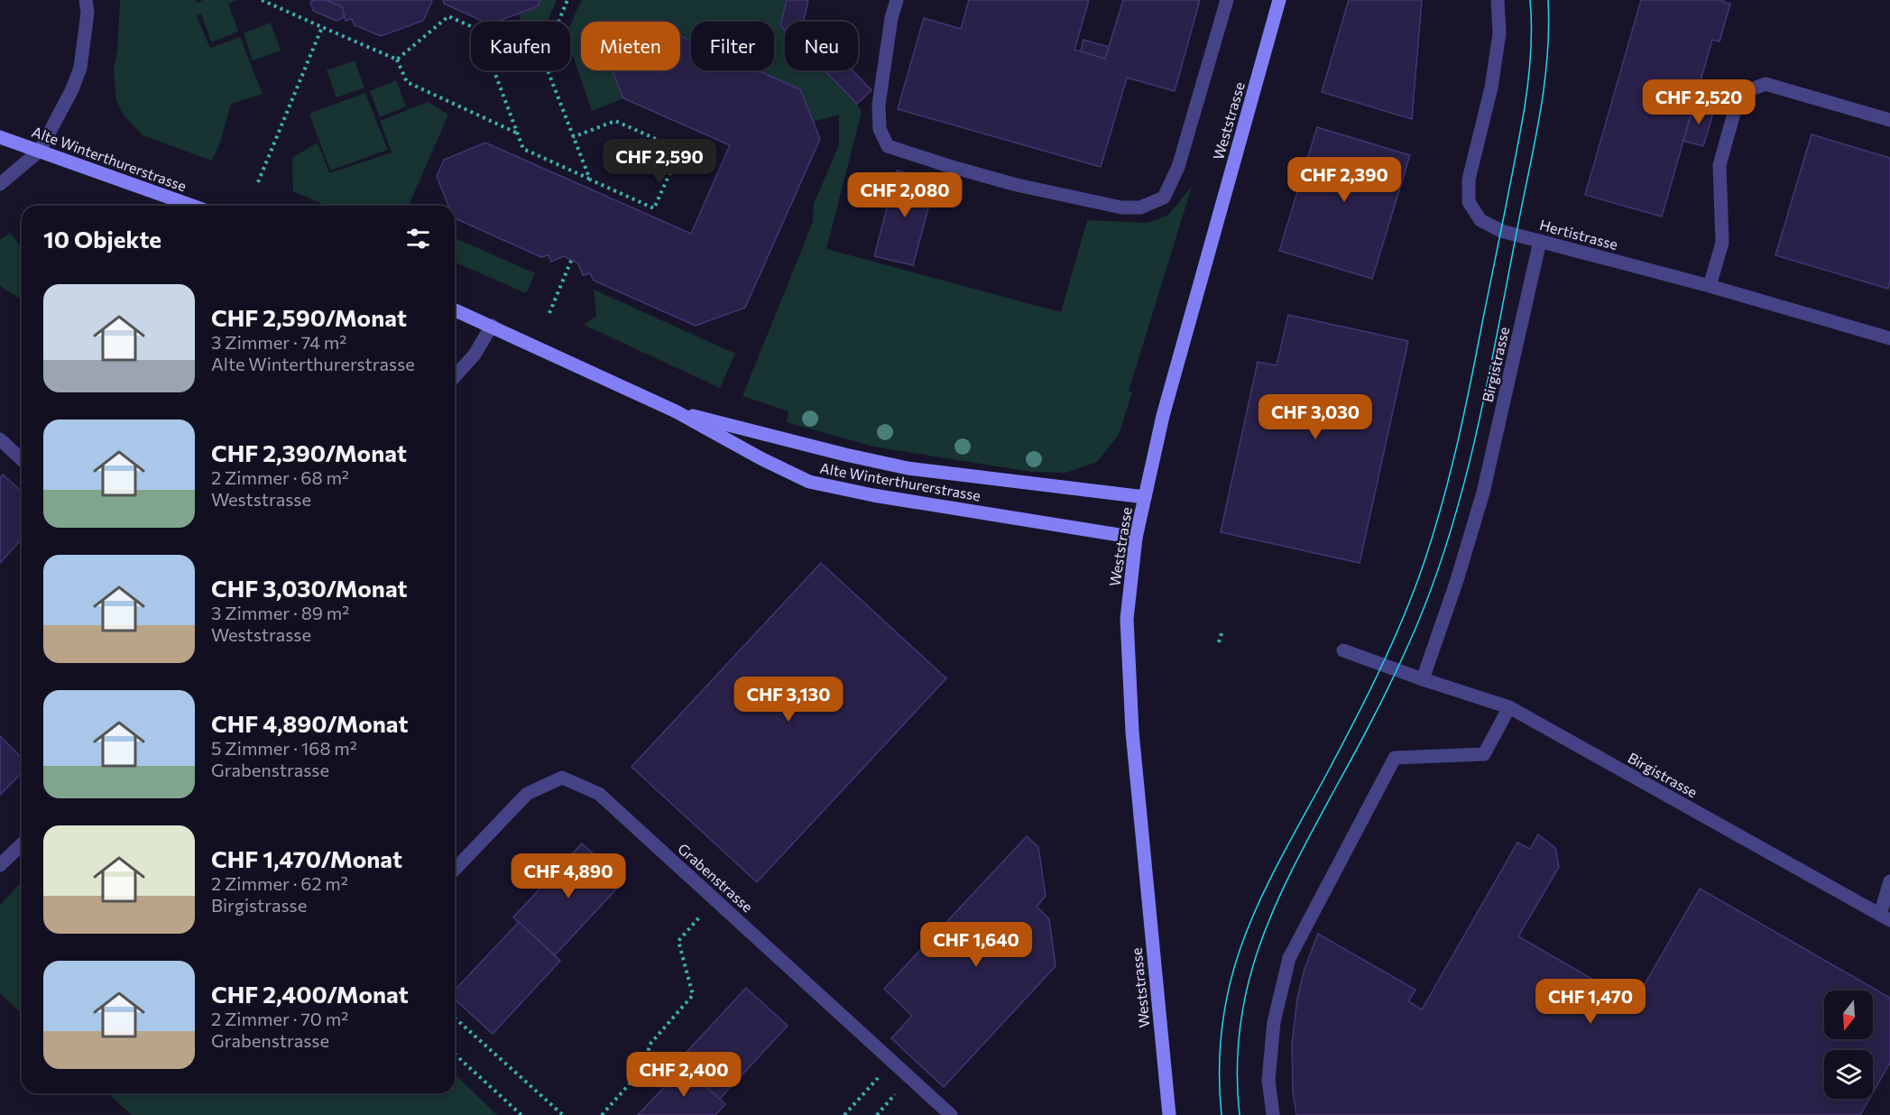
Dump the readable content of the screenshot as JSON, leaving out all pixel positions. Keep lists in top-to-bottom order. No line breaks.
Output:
{"streets":{"main road":["Weststrasse","Alte Winterthurerstrasse"],"street":["Hertistrasse","Birgistrasse","Grabenstrasse"]},"crossings":[["Weststrasse","Alte Winterthurerstrasse"],["Hertistrasse","Birgistrasse"]],"north":"bottom","page":{"chip":["Kaufen","Mieten","Filter","Neu"],"price":["CHF 2,520","CHF 2,590","CHF 2,390","CHF 2,080","CHF 3,030","CHF 3,130","CHF 4,890","CHF 1,640","CHF 1,470","CHF 2,400"],"heading":"10 Objekte","list":[{"name":"CHF 2,590/Monat","note":"3 Zimmer · 74 m² · Alte Winterthurerstrasse"},{"name":"CHF 2,390/Monat","note":"2 Zimmer · 68 m² · Weststrasse"},{"name":"CHF 3,030/Monat","note":"3 Zimmer · 89 m² · Weststrasse"},{"name":"CHF 4,890/Monat","note":"5 Zimmer · 168 m² · Grabenstrasse"},{"name":"CHF 1,470/Monat","note":"2 Zimmer · 62 m² · Birgistrasse"},{"name":"CHF 2,400/Monat","note":"2 Zimmer · 70 m² · Grabenstrasse"}]}}
